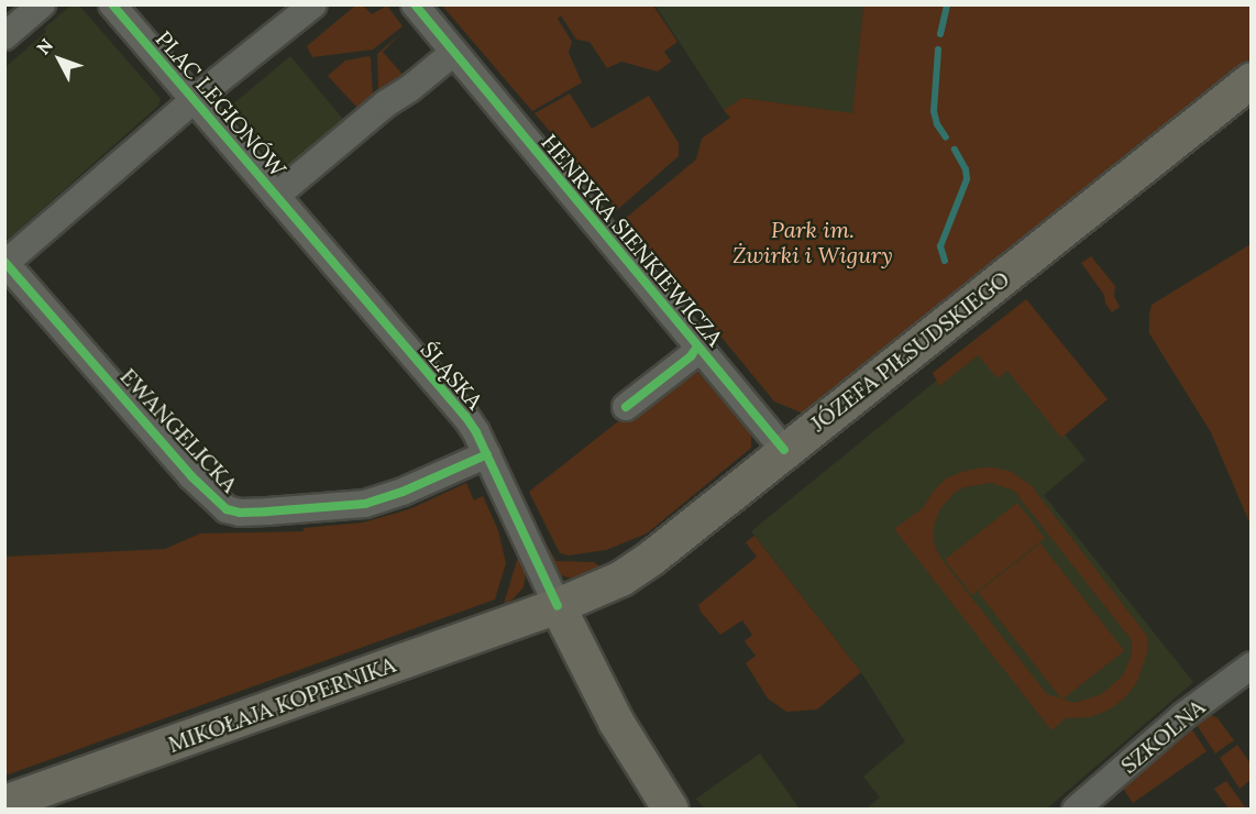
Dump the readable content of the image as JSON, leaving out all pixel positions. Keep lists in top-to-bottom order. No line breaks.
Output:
{"streets":{"main road":["JÓZEFA PIŁSUDSKIEGO","ŚLĄSKA","MIKOŁAJA KOPERNIKA"],"street":["PLAC LEGIONÓW","HENRYKA SIENKIEWICZA","EWANGELICKA","SZKOLNA"]},"crossings":[["PLAC LEGIONÓW","HENRYKA SIENKIEWICZA"],["PLAC LEGIONÓW","ŚLĄSKA"],["HENRYKA SIENKIEWICZA","JÓZEFA PIŁSUDSKIEGO"],["JÓZEFA PIŁSUDSKIEGO","ŚLĄSKA"],["JÓZEFA PIŁSUDSKIEGO","MIKOŁAJA KOPERNIKA"],["ŚLĄSKA","EWANGELICKA"],["ŚLĄSKA","MIKOŁAJA KOPERNIKA"]],"parks":["Park im. Żwirki i Wigury"],"north":"top left"}
